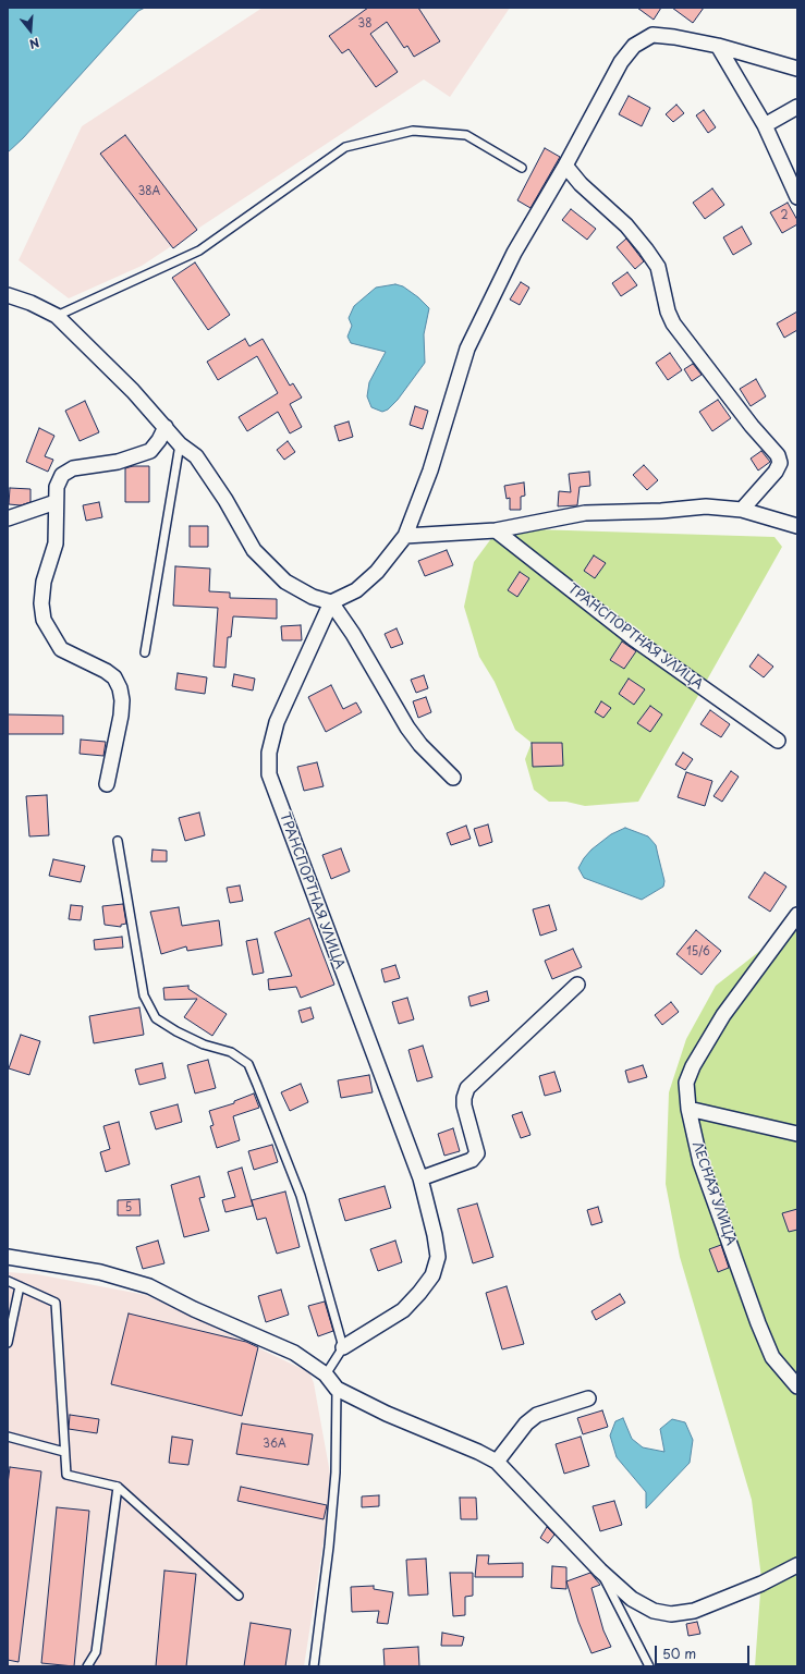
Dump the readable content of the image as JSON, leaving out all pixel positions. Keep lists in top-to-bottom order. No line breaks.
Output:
{"streets":{"street":["ТРАНСПОРТНАЯ УЛИЦА","ЛЕСНАЯ УЛИЦА"]},"house_numbers":["38","38А","2","15/6","5","36А"],"scale_bar":"50 m","north":"bottom"}
